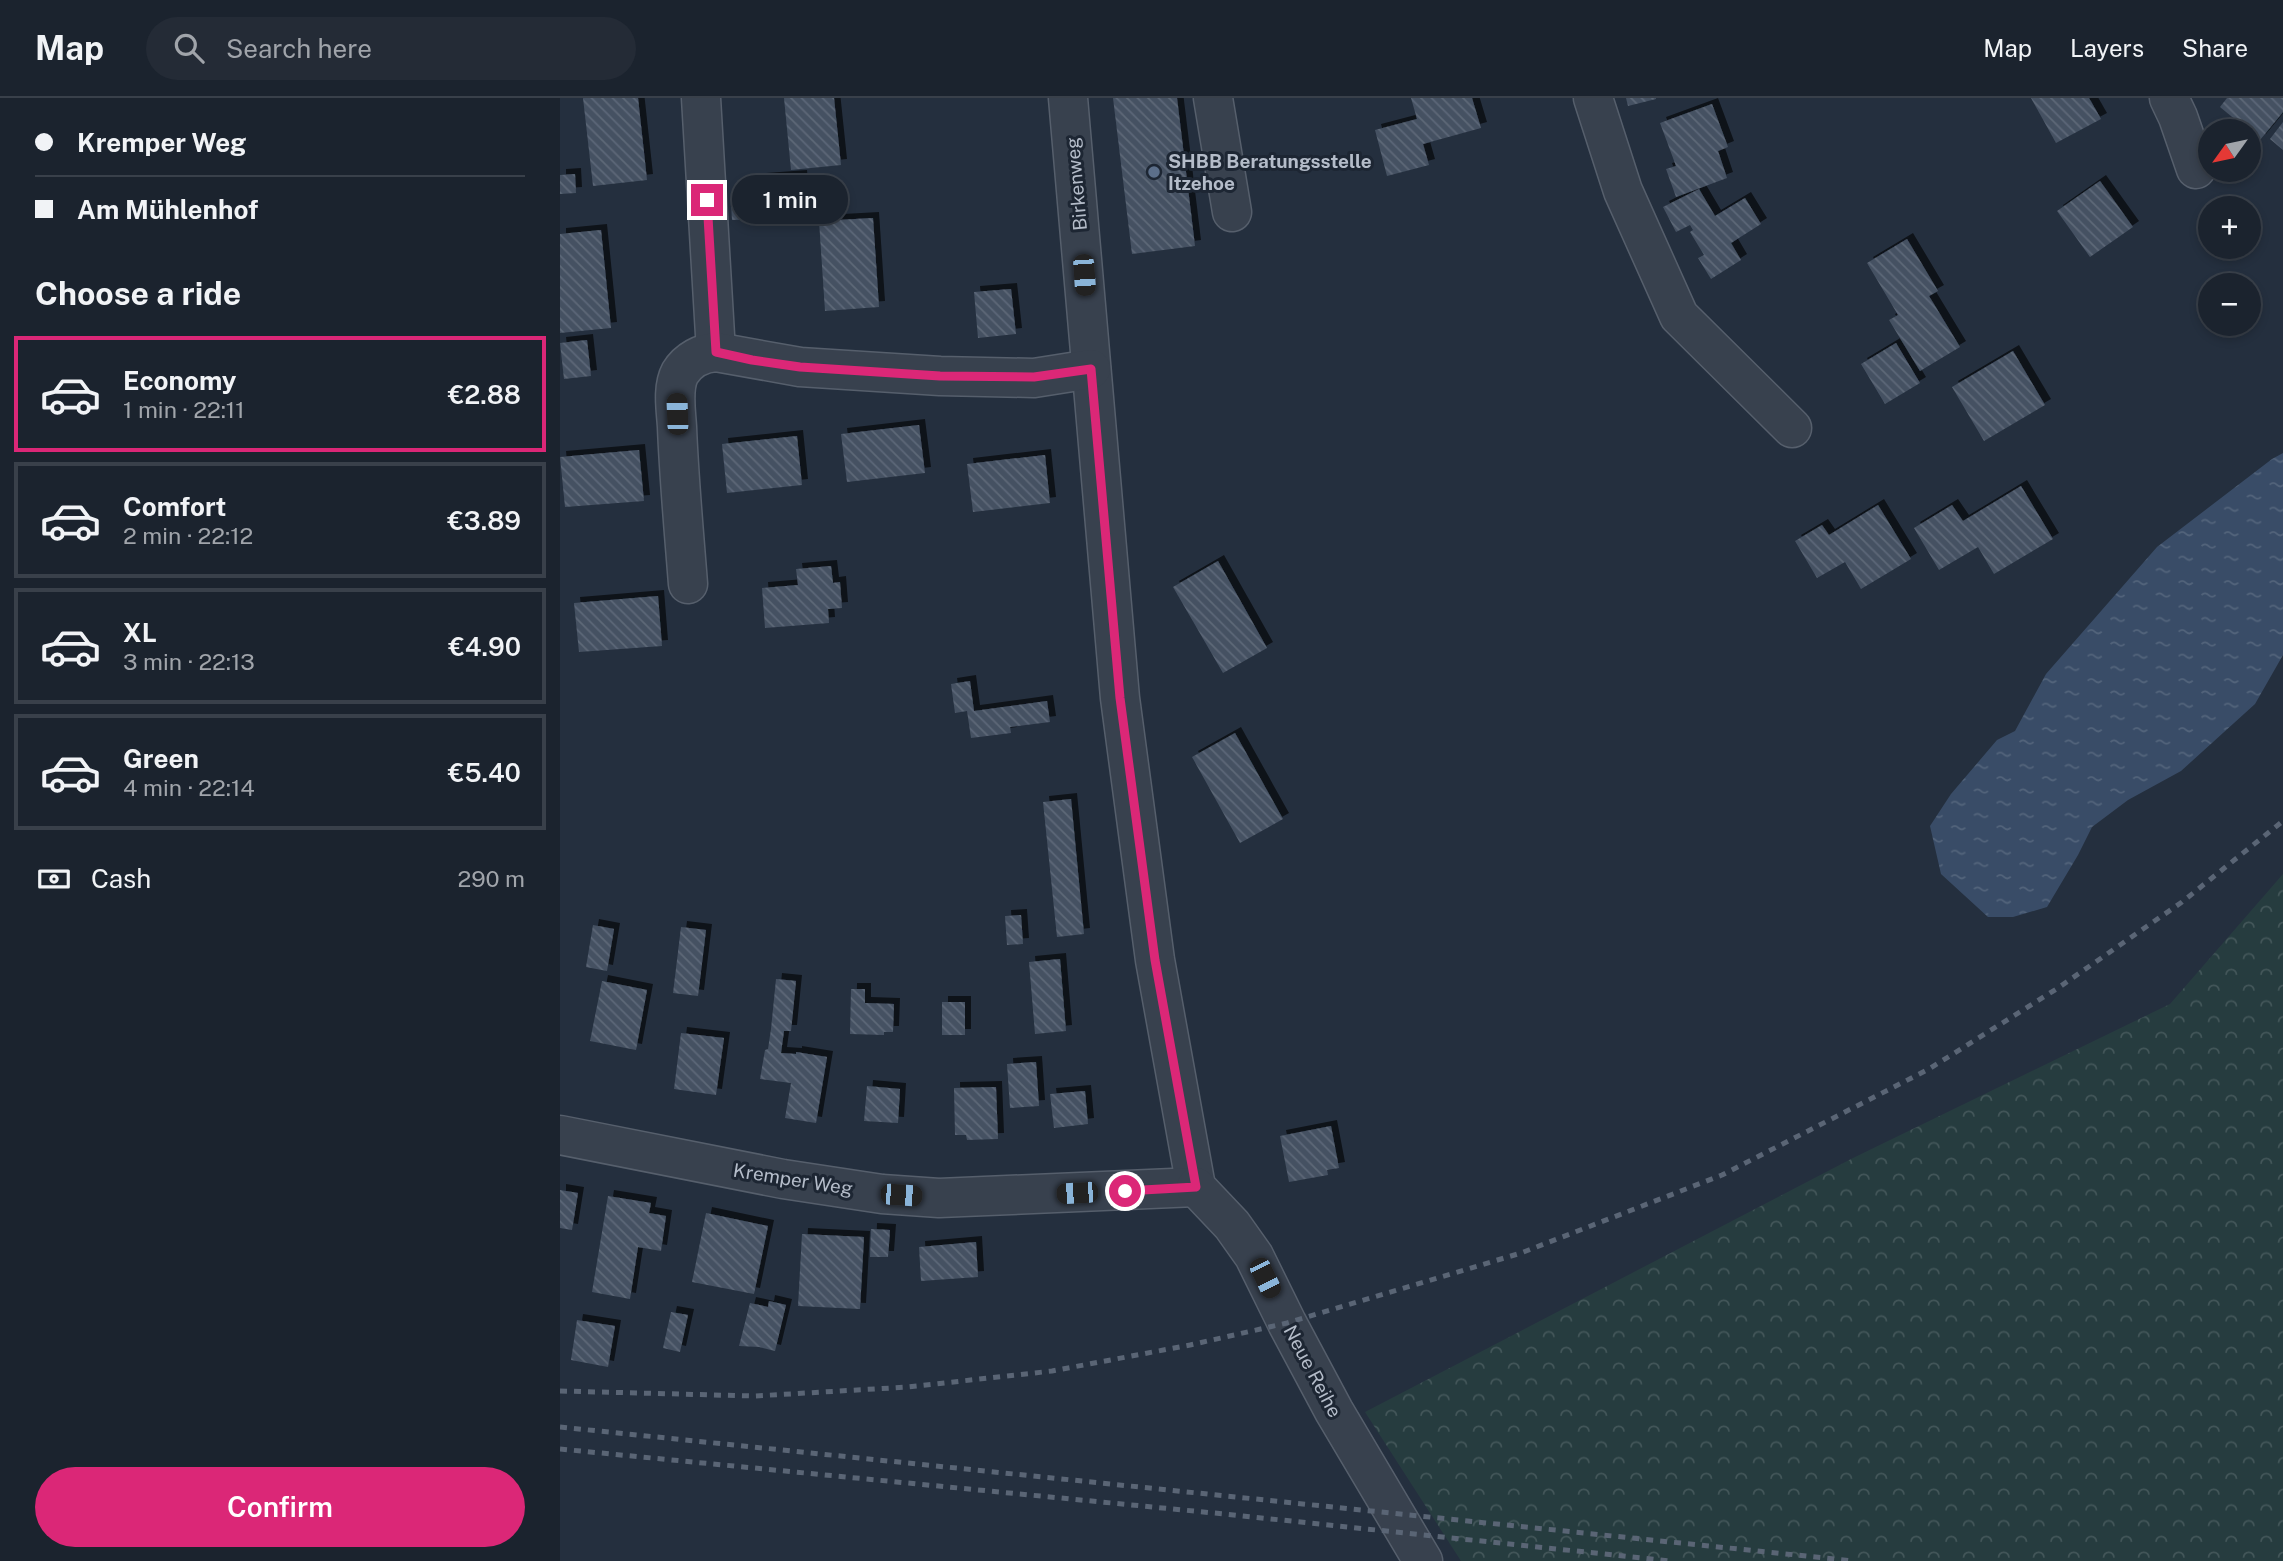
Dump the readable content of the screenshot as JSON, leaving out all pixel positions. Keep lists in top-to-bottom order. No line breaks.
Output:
{"streets":{"street":["Birkenweg","Kremper Weg","Neue Reihe"]},"crossings":[["Birkenweg","Kremper Weg"],["Birkenweg","Neue Reihe"],["Kremper Weg","Neue Reihe"]],"places":["SHBB Beratungsstelle Itzehoe"],"north":"bottom left","page":{"header":"Map","search":"Search here","nav":["Map","Layers","Share"],"banner":["Kremper Weg","Am Mühlenhof"],"map_buttons":["+","−"],"bubble":"1 min","heading":"Choose a ride","list":[{"name":"Economy","note":"1 min · 22:11","value":"€2.88"},{"name":"Comfort","note":"2 min · 22:12","value":"€3.89"},{"name":"XL","note":"3 min · 22:13","value":"€4.90"},{"name":"Green","note":"4 min · 22:14","value":"€5.40"}],"pay":["Cash","290 m"],"buttons":"Confirm"}}
